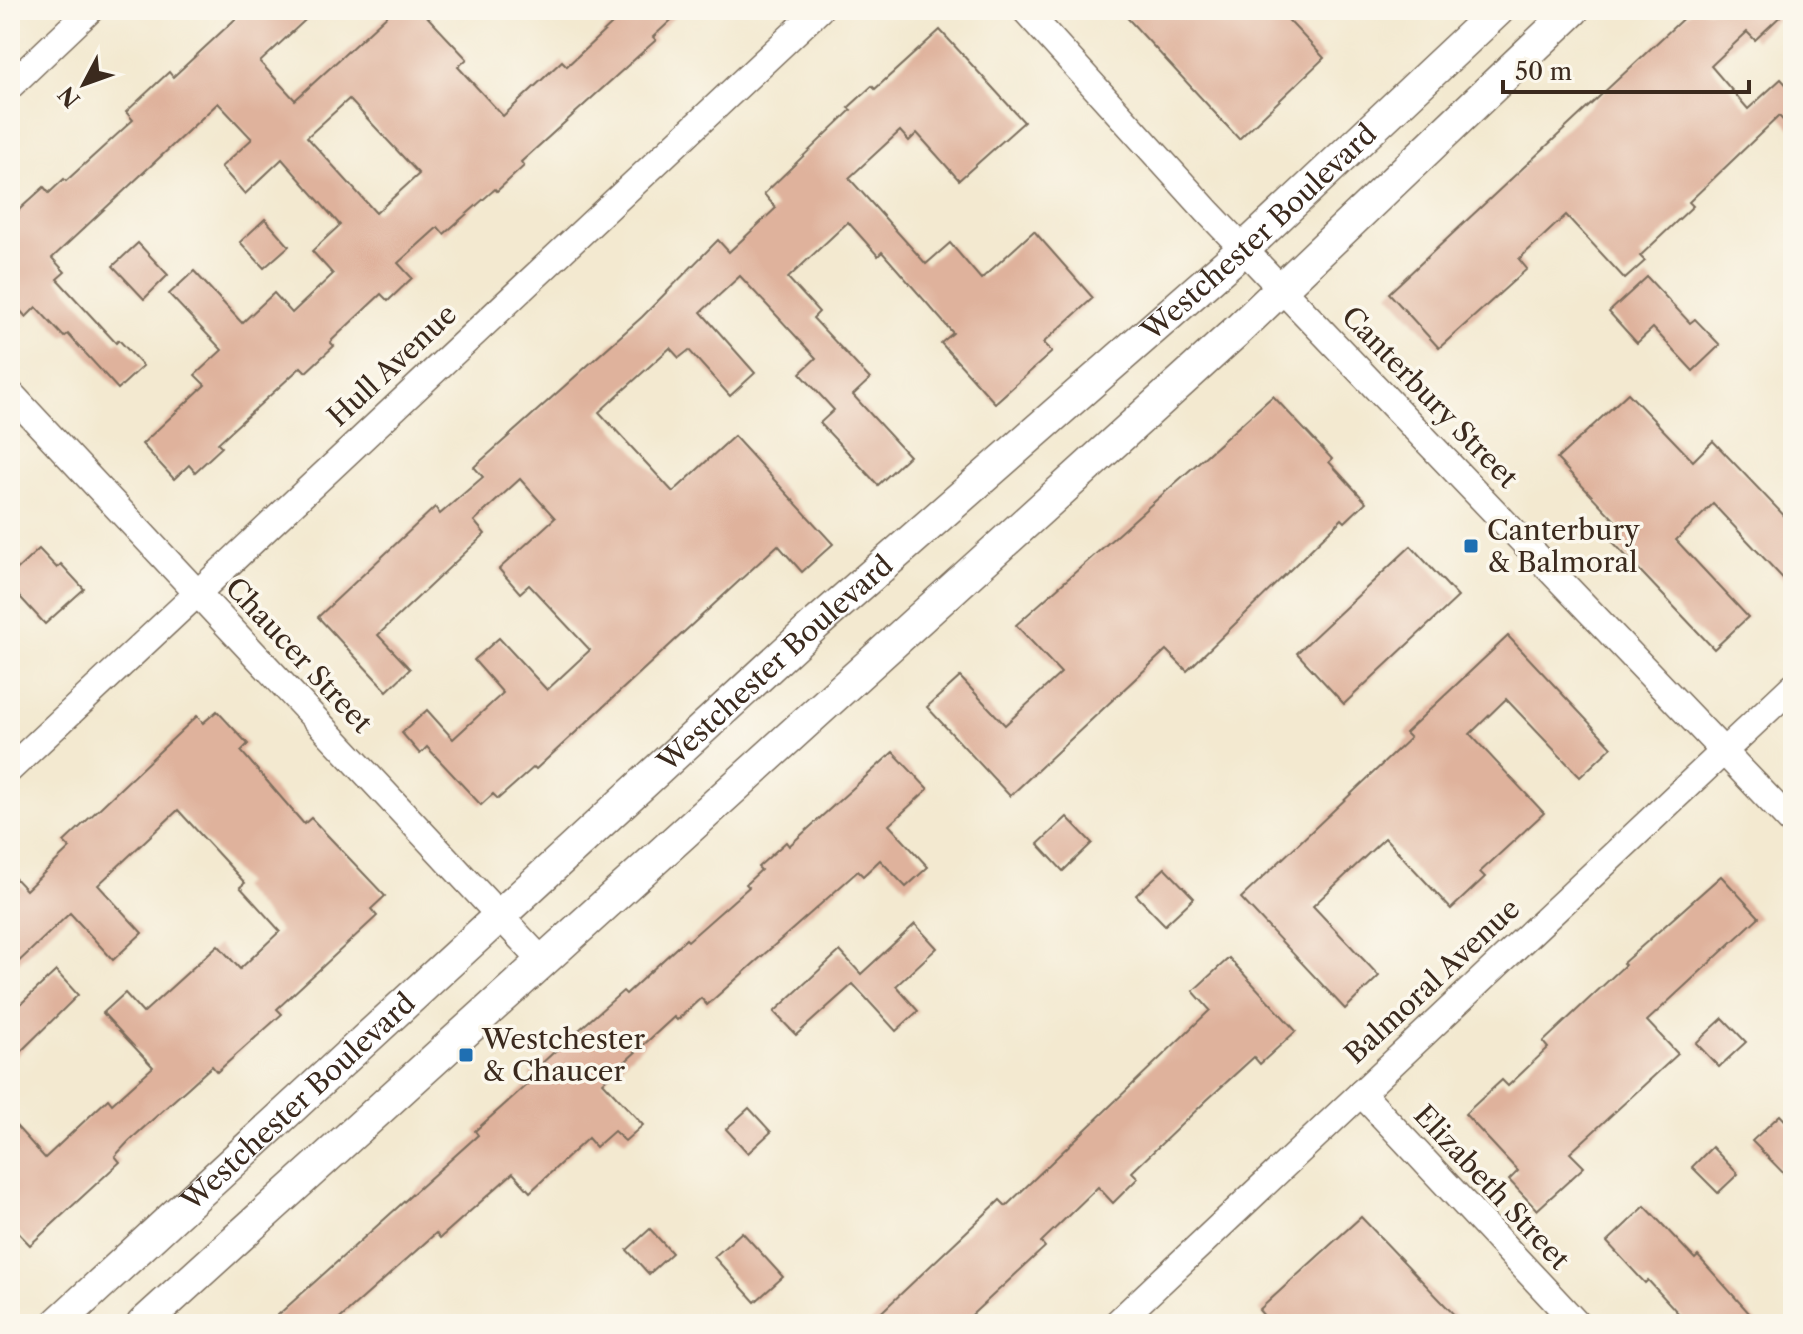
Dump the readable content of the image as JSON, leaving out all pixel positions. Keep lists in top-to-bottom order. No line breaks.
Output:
{"streets":{"street":["Westchester Boulevard","Hull Avenue","Canterbury Street","Chaucer Street","Balmoral Avenue","Elizabeth Street"]},"crossings":[["Westchester Boulevard","Canterbury Street"],["Westchester Boulevard","Chaucer Street"],["Hull Avenue","Chaucer Street"],["Canterbury Street","Balmoral Avenue"],["Balmoral Avenue","Elizabeth Street"]],"places":{"transit":["Canterbury & Balmoral","Westchester & Chaucer"]},"scale_bar":"50 m","north":"bottom left"}
